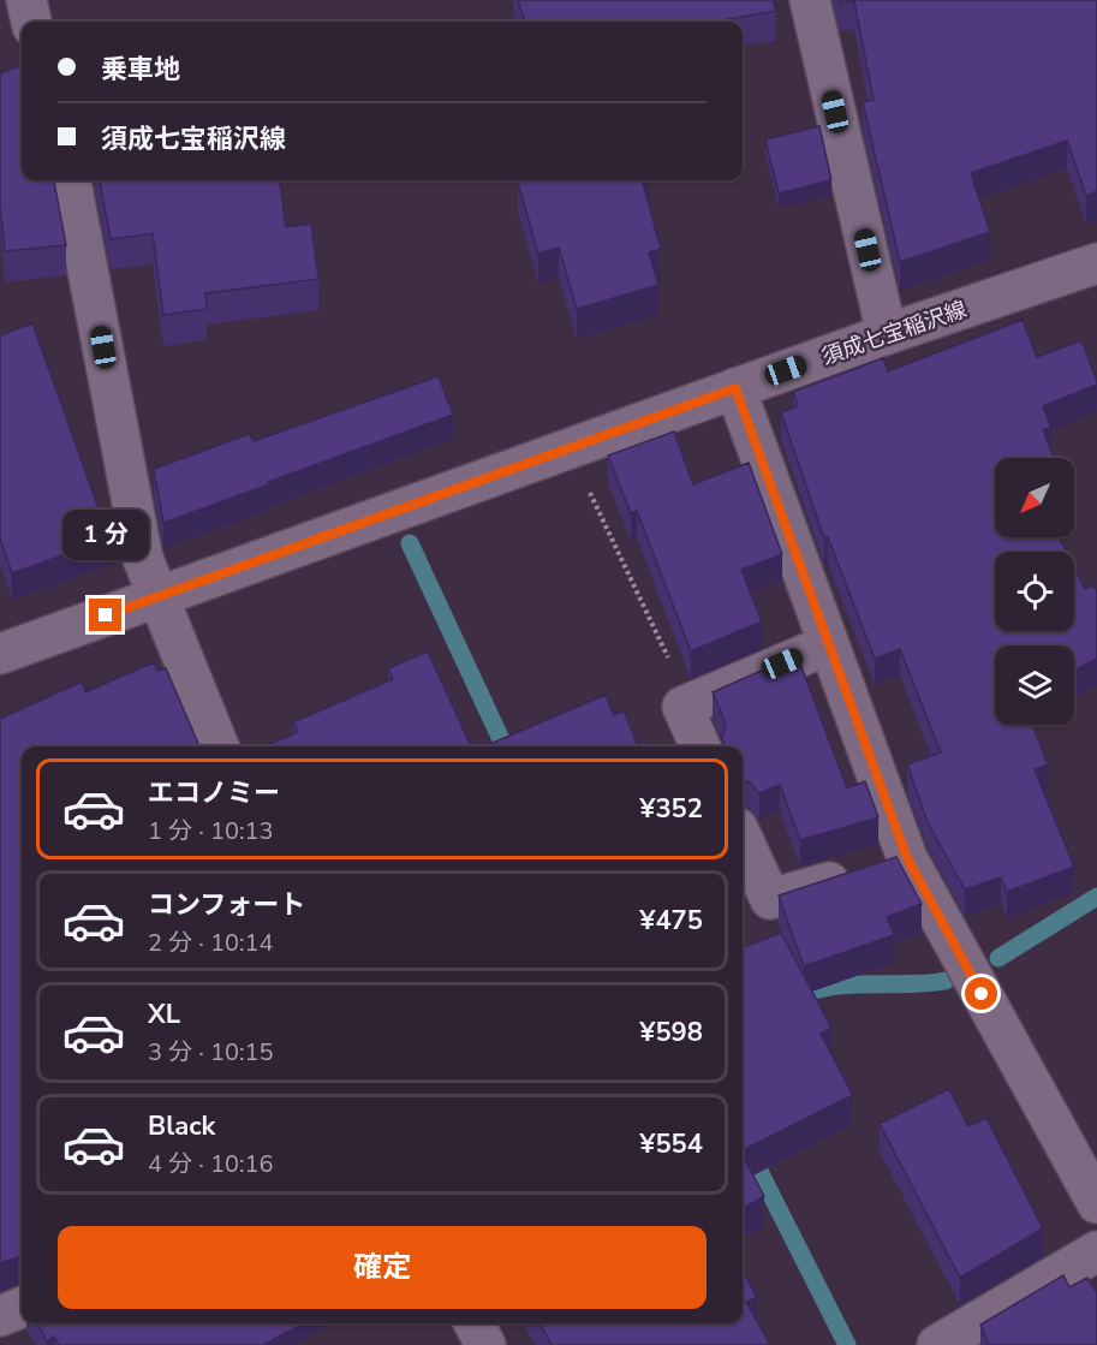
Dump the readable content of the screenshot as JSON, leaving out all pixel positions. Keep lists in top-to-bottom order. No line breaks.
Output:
{"streets":{"street":["須成七宝稲沢線"]},"north":"bottom left","page":{"banner":["乗車地","須成七宝稲沢線"],"bubble":"1 分","list":[{"name":"エコノミー","note":"1 分 · 10:13","value":"¥352"},{"name":"コンフォート","note":"2 分 · 10:14","value":"¥475"},{"name":"XL","note":"3 分 · 10:15","value":"¥598"},{"name":"Black","note":"4 分 · 10:16","value":"¥554"}],"buttons":"確定"}}
